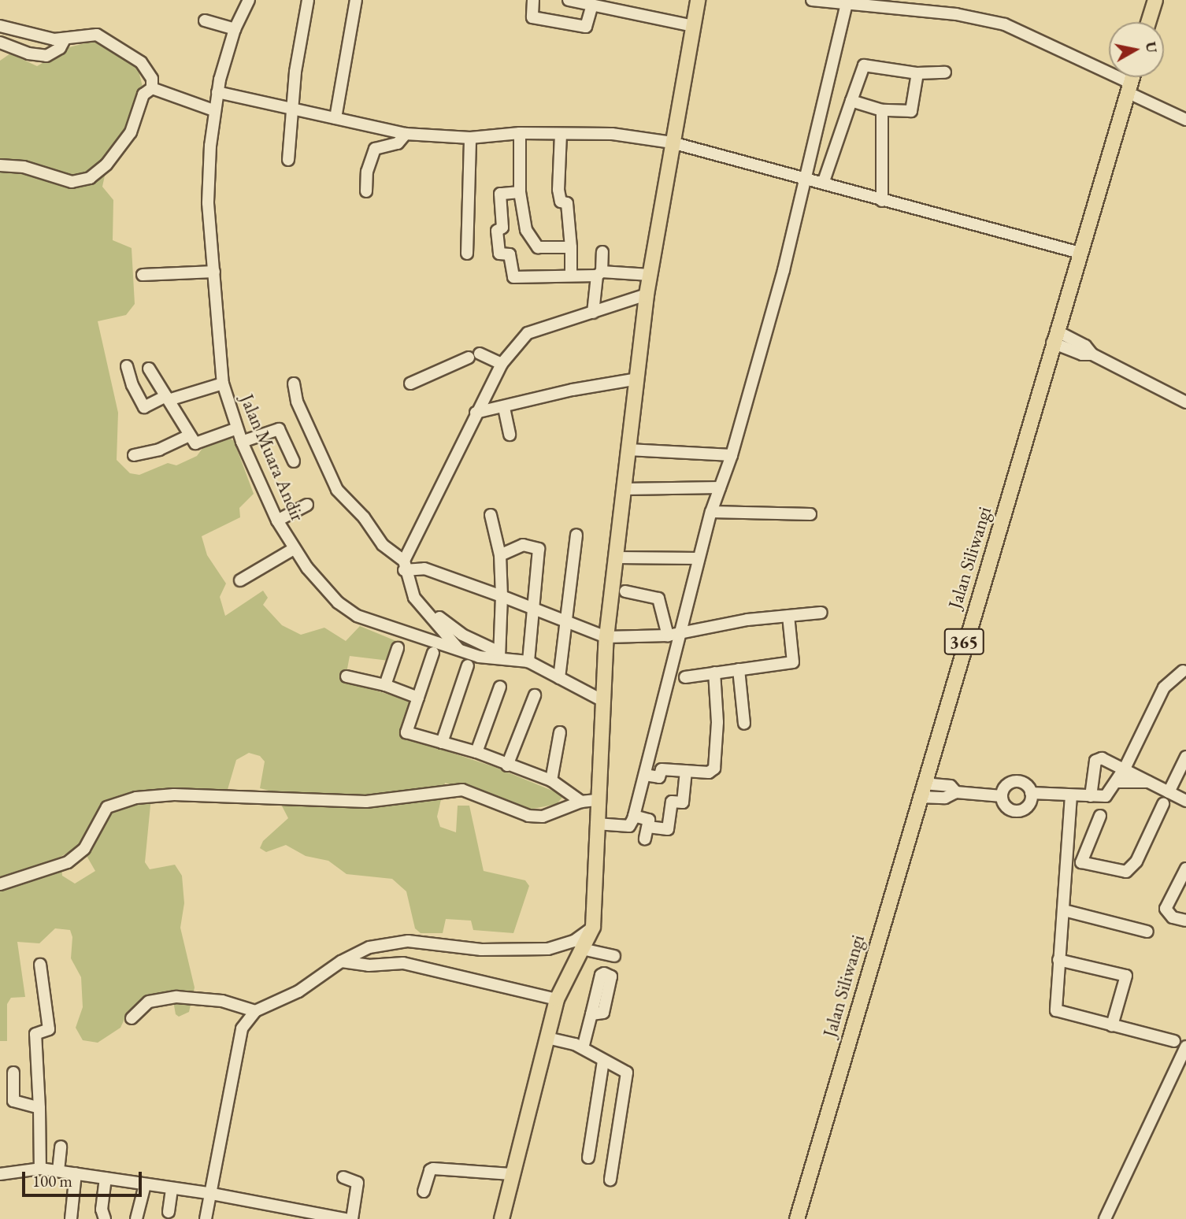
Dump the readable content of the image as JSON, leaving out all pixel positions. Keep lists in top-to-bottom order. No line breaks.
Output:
{"streets":{"main road":["Jalan Siliwangi","365"],"street":["Jalan Muara Andir"]},"scale_bar":"100 m","north":"right"}
